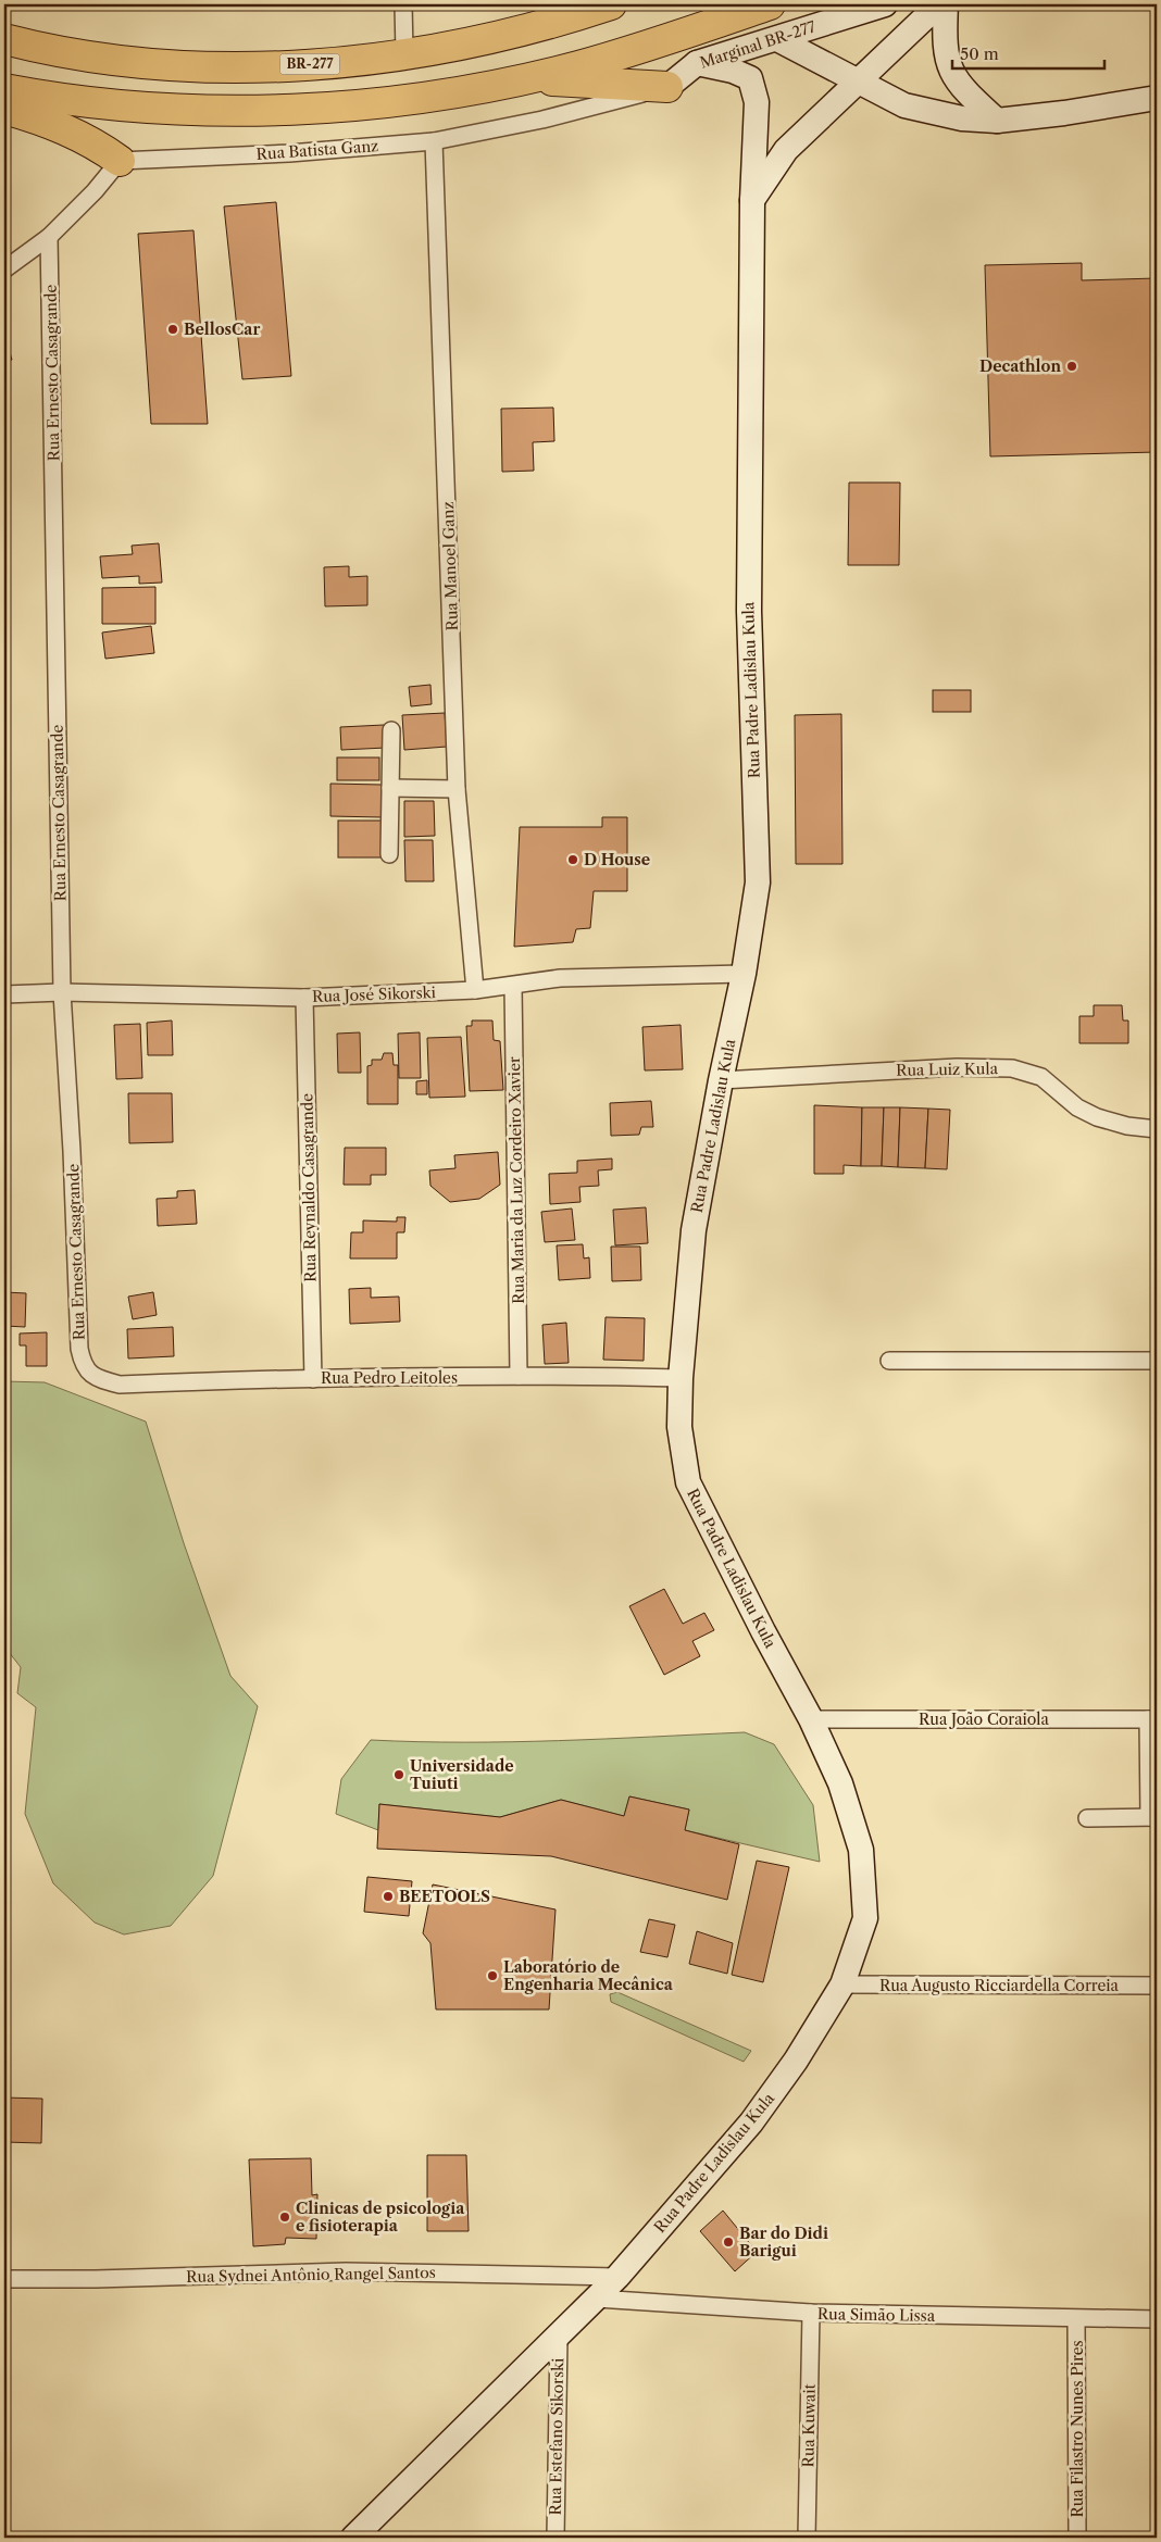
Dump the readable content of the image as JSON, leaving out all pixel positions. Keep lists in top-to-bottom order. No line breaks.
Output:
{"streets":{"highway":["BR-277"],"street":["Marginal BR-277","Rua Batista Ganz","Rua Ernesto Casagrande","Rua Manoel Ganz","Rua Padre Ladislau Kula","Rua José Sikorski","Rua Luiz Kula","Rua Maria da Luz Cordeiro Xavier","Rua Reynaldo Casagrande","Rua Pedro Leitoles","Rua João Coraiola","Rua Augusto Ricciardella Correia","Rua Sydnei Antônio Rangel Santos","Rua Simão Lissa","Rua Kuwait","Rua Filastro Nunes Pires","Rua Estefano Sikorski"]},"crossings":[["Marginal BR-277","Rua Batista Ganz"],["Marginal BR-277","Rua Padre Ladislau Kula"],["Rua Batista Ganz","Rua Manoel Ganz"],["Rua Ernesto Casagrande","Rua José Sikorski"],["Rua Ernesto Casagrande","Rua Pedro Leitoles"],["Rua Manoel Ganz","Rua José Sikorski"],["Rua Padre Ladislau Kula","Rua José Sikorski"],["Rua Padre Ladislau Kula","Rua Luiz Kula"],["Rua Padre Ladislau Kula","Rua Pedro Leitoles"],["Rua Padre Ladislau Kula","Rua João Coraiola"],["Rua Padre Ladislau Kula","Rua Augusto Ricciardella Correia"],["Rua Padre Ladislau Kula","Rua Sydnei Antônio Rangel Santos"],["Rua Padre Ladislau Kula","Rua Simão Lissa"],["Rua Padre Ladislau Kula","Rua Estefano Sikorski"],["Rua José Sikorski","Rua Maria da Luz Cordeiro Xavier"],["Rua José Sikorski","Rua Reynaldo Casagrande"],["Rua Maria da Luz Cordeiro Xavier","Rua Pedro Leitoles"],["Rua Reynaldo Casagrande","Rua Pedro Leitoles"],["Rua Simão Lissa","Rua Kuwait"],["Rua Simão Lissa","Rua Filastro Nunes Pires"]],"places":["BellosCar","Decathlon","D House","Universidade Tuiuti","BEETOOLS","Laboratório de Engenharia Mecânica","Clinicas de psicologia e fisioterapia","Bar do Didi Barigui"],"scale_bar":"50 m"}
